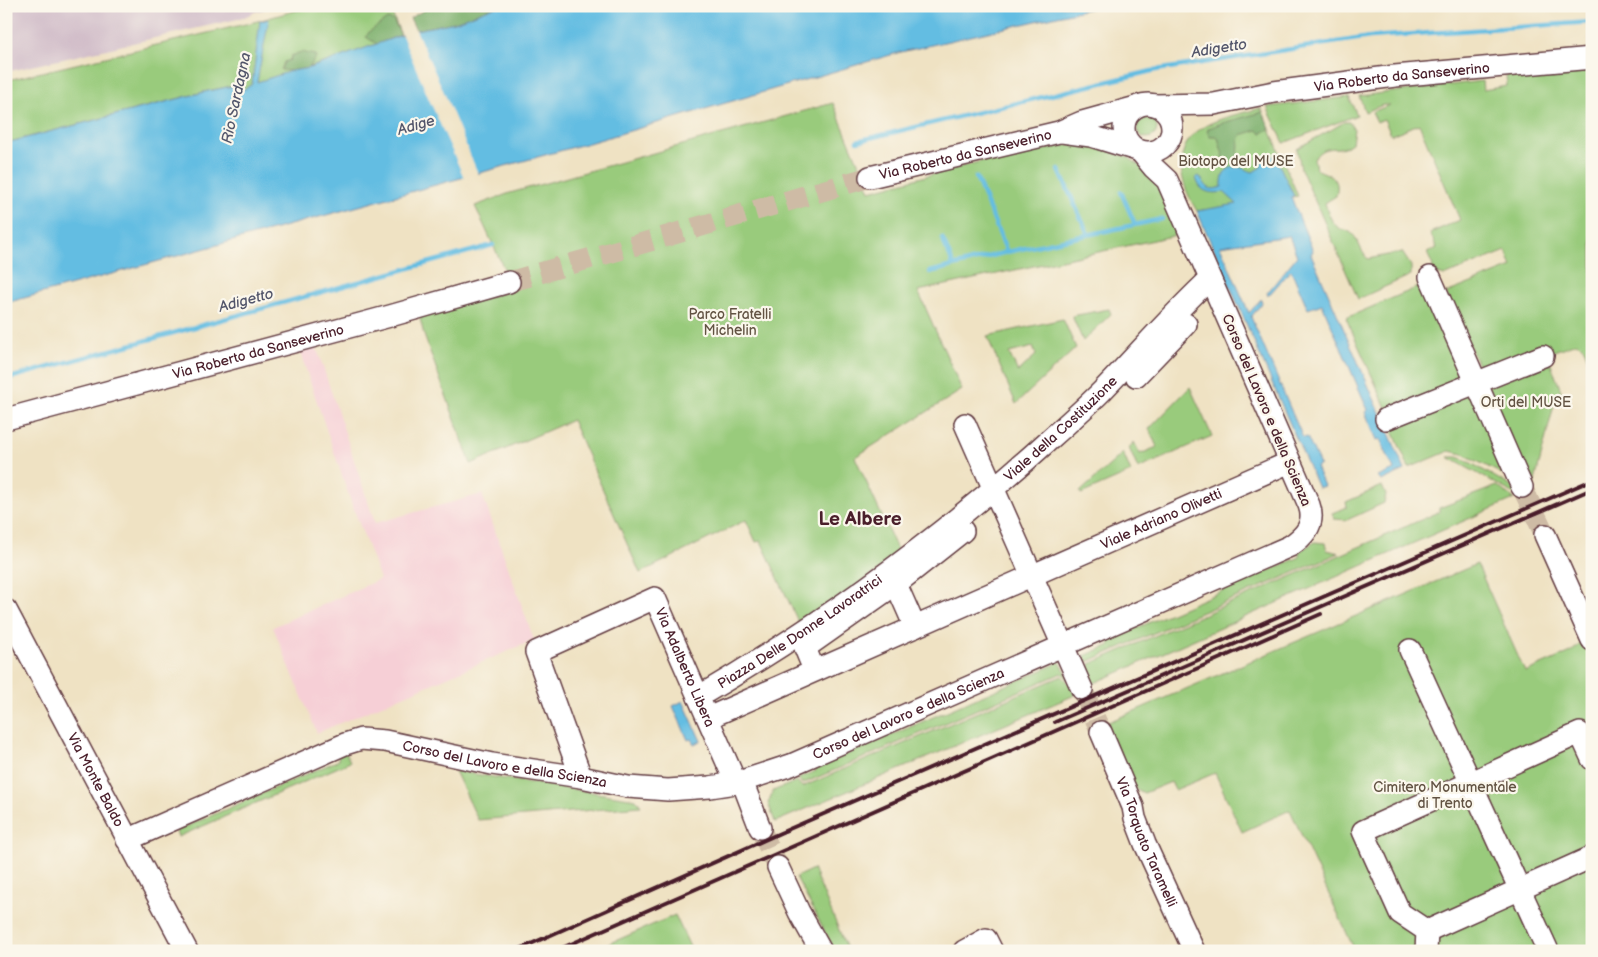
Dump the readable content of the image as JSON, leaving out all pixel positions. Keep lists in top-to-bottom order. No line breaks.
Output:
{"streets":{"street":["Via Roberto da Sanseverino","Corso del Lavoro e della Scienza","Viale della Costituzione","Viale Adriano Olivetti","Piazza Delle Donne Lavoratrici","Via Adalberto Libera","Via Monte Baldo","Via Torquato Taramelli"]},"crossings":[["Via Roberto da Sanseverino","Corso del Lavoro e della Scienza"],["Corso del Lavoro e della Scienza","Viale della Costituzione"],["Corso del Lavoro e della Scienza","Viale Adriano Olivetti"],["Corso del Lavoro e della Scienza","Via Adalberto Libera"],["Corso del Lavoro e della Scienza","Via Monte Baldo"],["Viale della Costituzione","Piazza Delle Donne Lavoratrici"],["Viale Adriano Olivetti","Piazza Delle Donne Lavoratrici"],["Piazza Delle Donne Lavoratrici","Via Adalberto Libera"]],"districts":["Le Albere"],"water":["Adigetto","Rio Sardagna","Adige"],"parks":["Biotopo del MUSE","Parco Fratelli Michelin","Orti del MUSE","Cimitero Monumentale di Trento"]}
